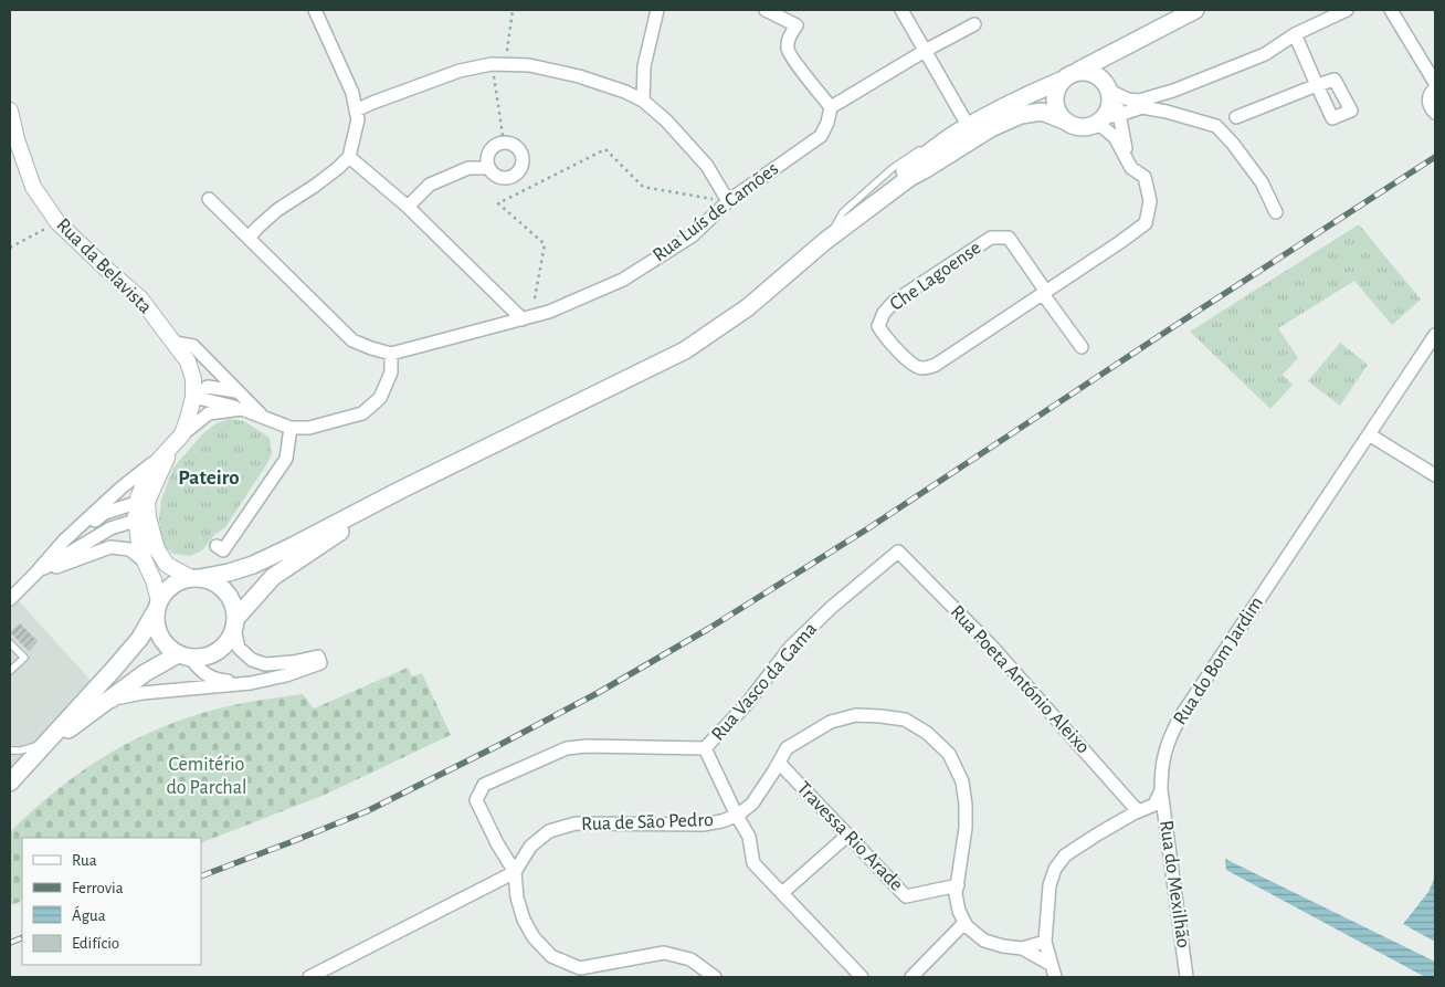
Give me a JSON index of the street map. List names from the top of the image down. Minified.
{"streets":{"street":["Rua Luís de Camões","Rua da Belavista","Che Lagoense","Rua do Bom Jardim","Rua Poeta António Aleixo","Rua Vasco da Gama","Rua de São Pedro","Travessa Rio Arade","Rua do Mexilhão"]},"crossings":[["Rua do Bom Jardim","Rua do Mexilhão"],["Rua Poeta António Aleixo","Rua Vasco da Gama"],["Rua Vasco da Gama","Rua de São Pedro"],["Rua de São Pedro","Travessa Rio Arade"]],"districts":["Pateiro"],"parks":["Cemitério do Parchal"],"legend":["Rua","Ferrovia","Água","Edifício"]}
